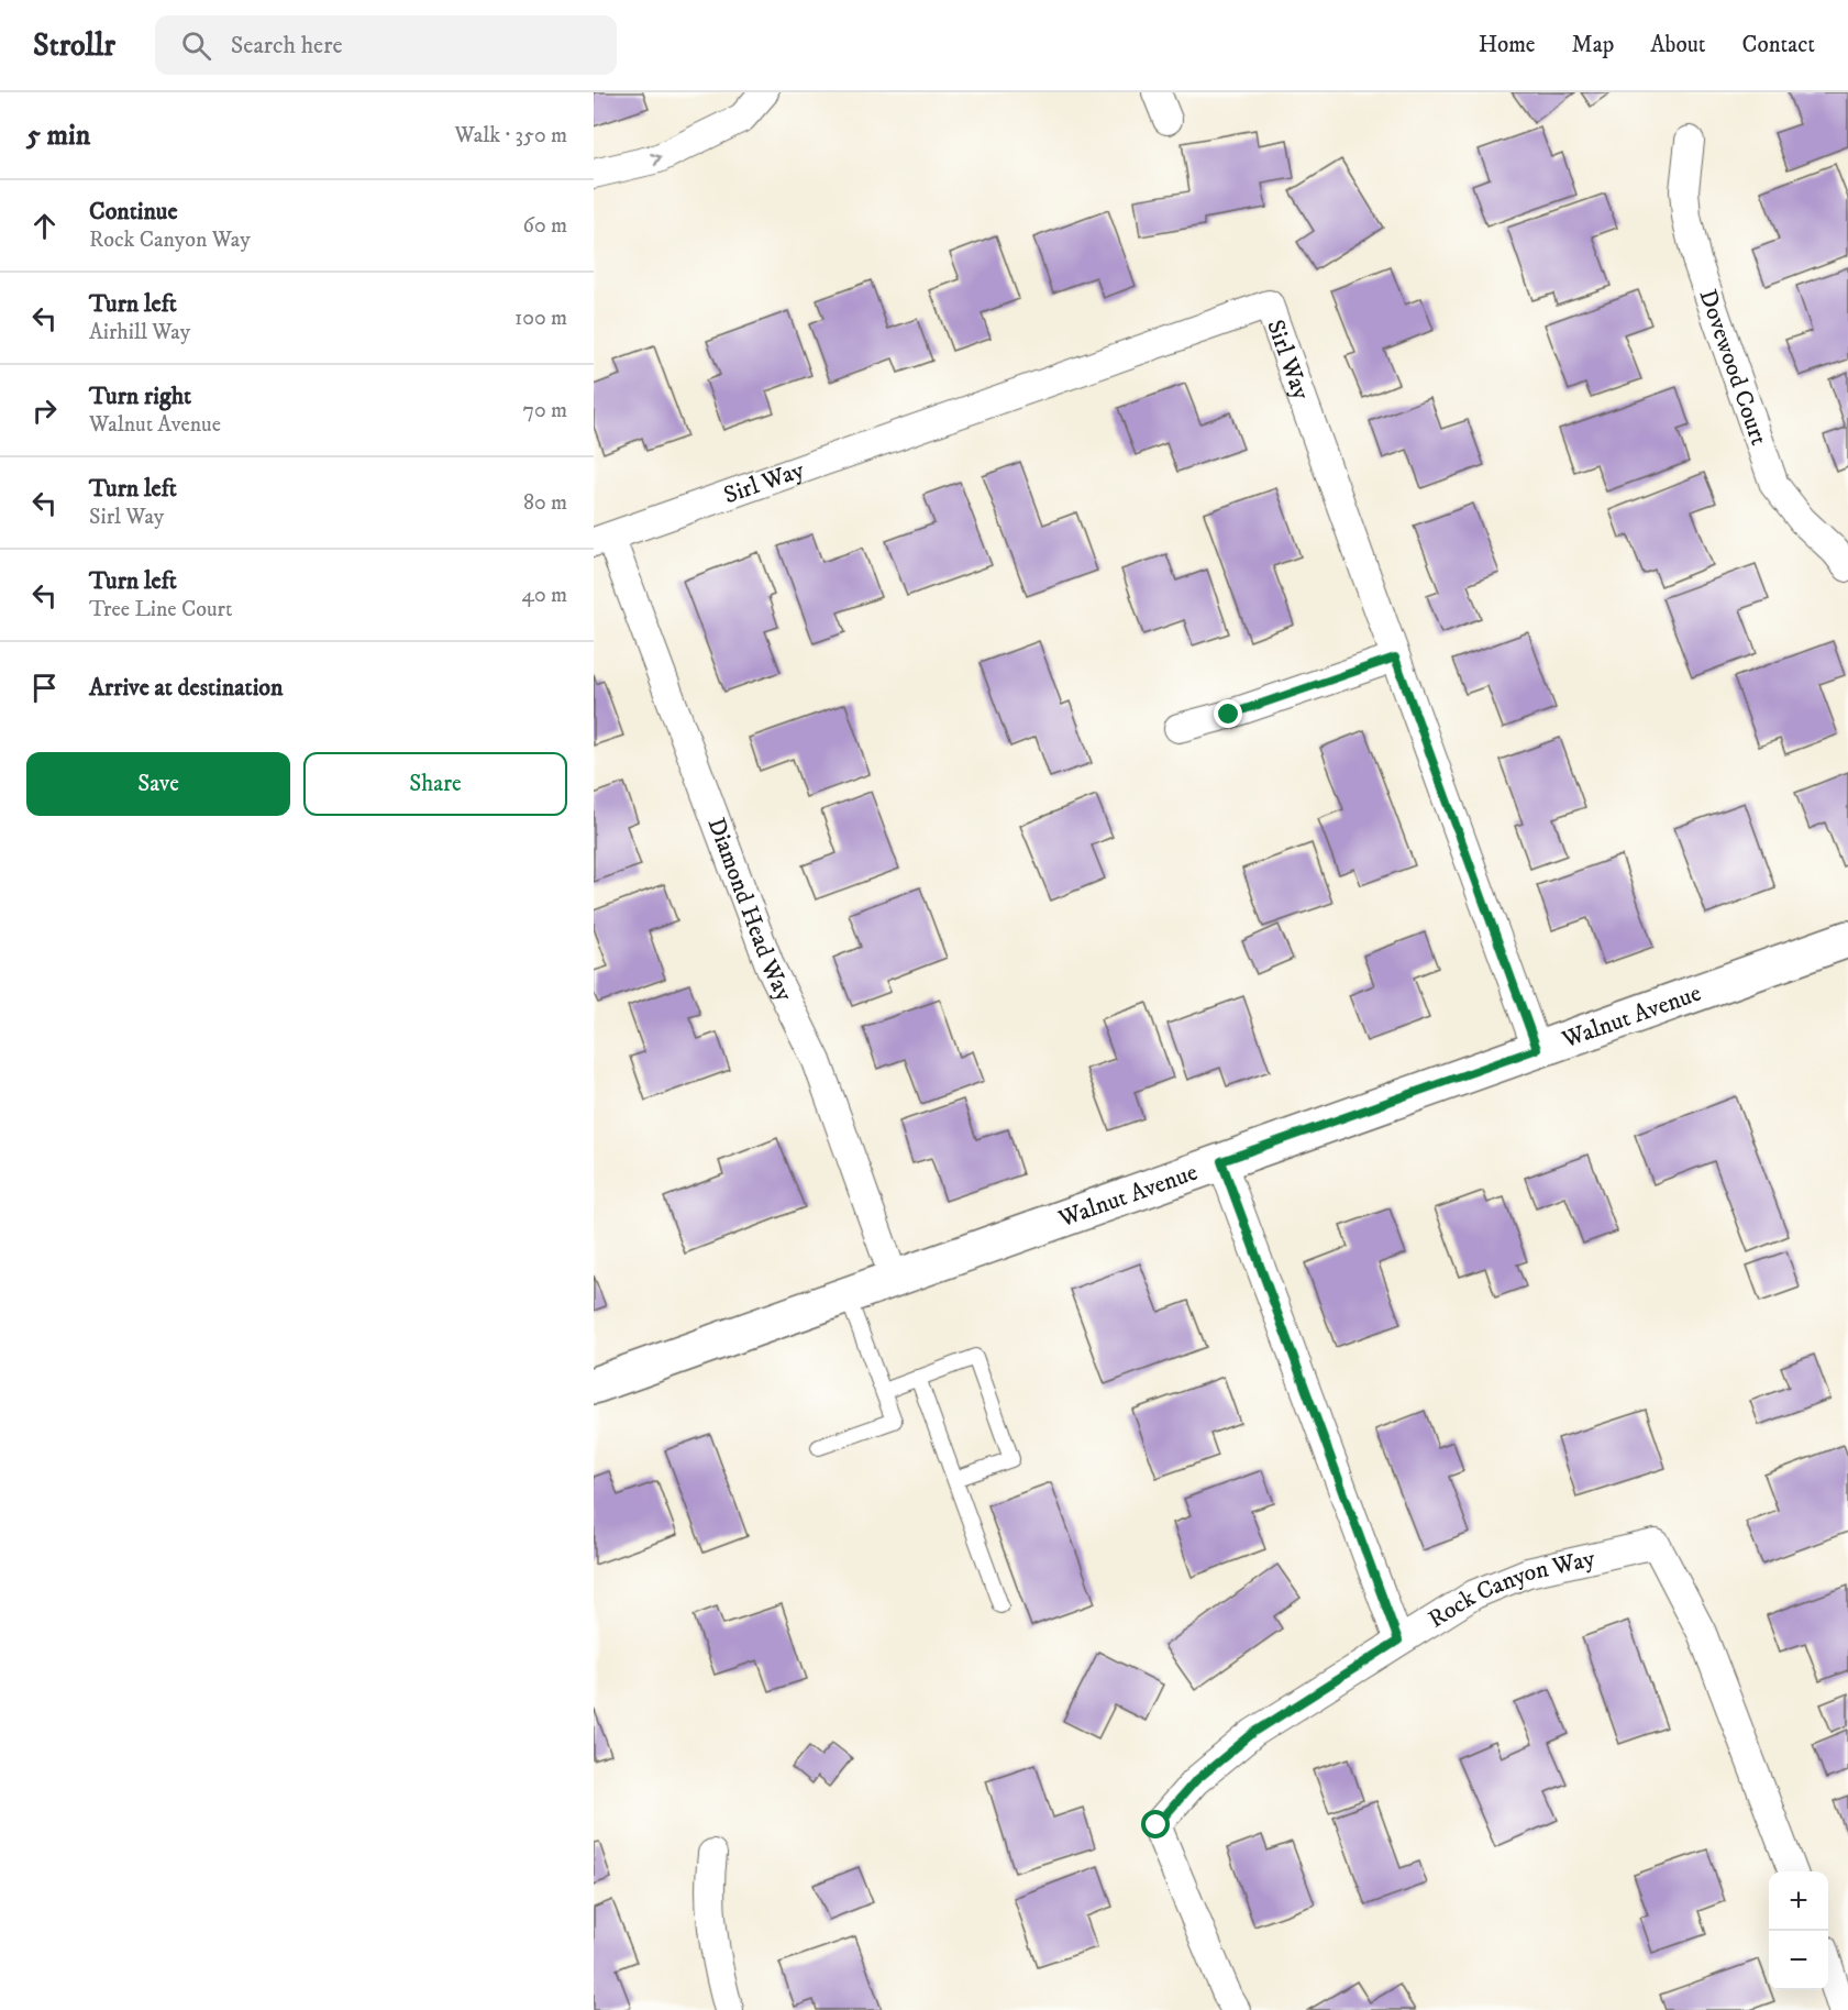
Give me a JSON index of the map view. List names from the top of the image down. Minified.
{"streets":{"street":["Sirl Way","Dovewood Court","Diamond Head Way","Walnut Avenue","Rock Canyon Way"]},"crossings":[["Sirl Way","Diamond Head Way"],["Sirl Way","Walnut Avenue"],["Diamond Head Way","Walnut Avenue"]],"page":{"header":"Strollr","search":"Search here","nav":["Home","Map","About","Contact"],"heading":["5 min","Walk · 350 m"],"list":[["Continue","Rock Canyon Way","60 m"],["Turn left","Airhill Way","100 m"],["Turn right","Walnut Avenue","70 m"],["Turn left","Sirl Way","80 m"],["Turn left","Tree Line Court","40 m"],"Arrive at destination"],"buttons":["Save","Share"],"map_buttons":["+","−"]}}
